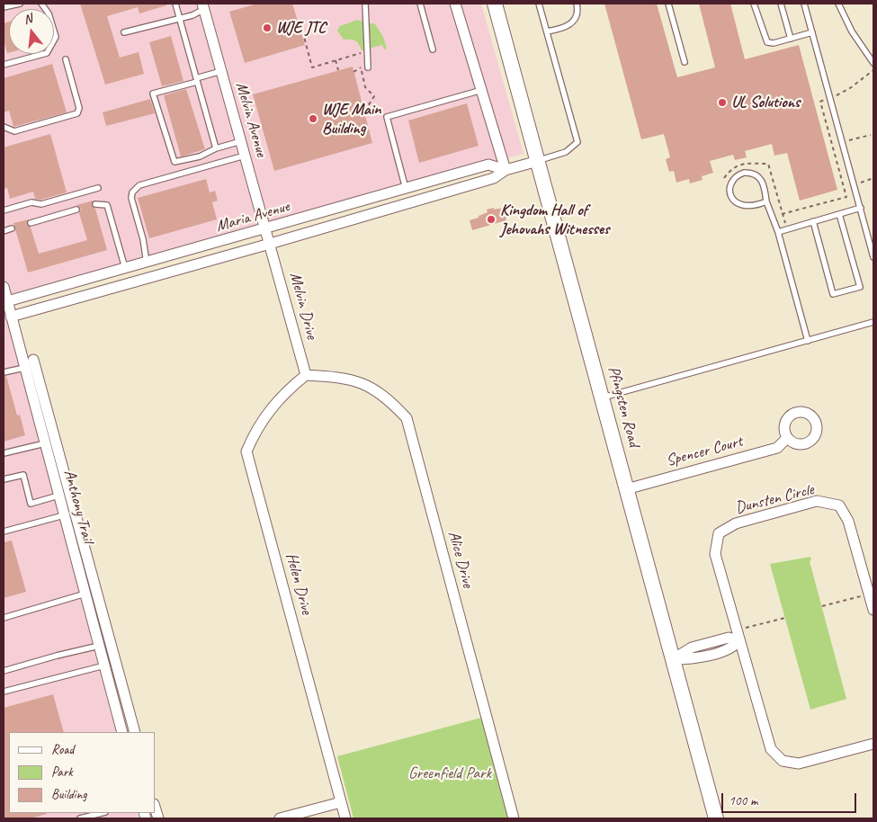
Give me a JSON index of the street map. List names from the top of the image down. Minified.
{"streets":{"main road":["Pfingsten Road"],"street":["Melvin Avenue","Maria Avenue","Melvin Drive","Spencer Court","Dunsten Circle","Anthony Trail","Alice Drive","Helen Drive"]},"crossings":[["Melvin Avenue","Maria Avenue"],["Melvin Avenue","Melvin Drive"],["Maria Avenue","Melvin Drive"],["Maria Avenue","Pfingsten Road"],["Maria Avenue","Anthony Trail"],["Melvin Drive","Alice Drive"],["Melvin Drive","Helen Drive"],["Pfingsten Road","Spencer Court"],["Alice Drive","Helen Drive"]],"parks":["Greenfield Park"],"places":["WJE JTC","UL Solutions","WJE Main Building","Kingdom Hall of Jehovahs Witnesses"],"legend":["Road","Park","Building"],"scale_bar":"100 m","north":"top"}
